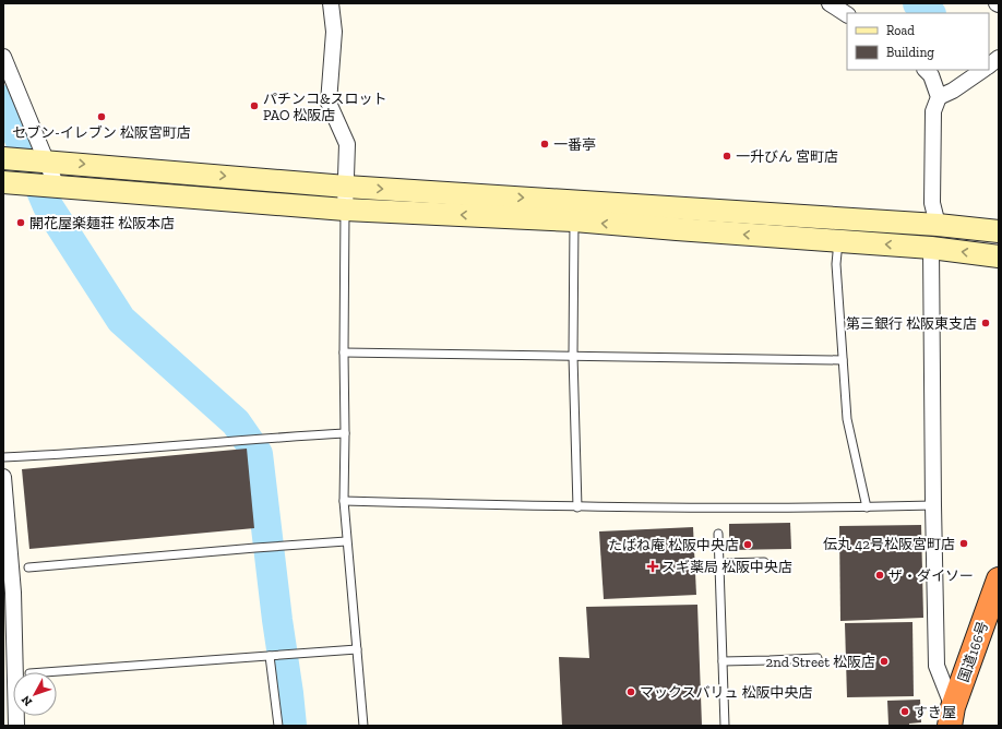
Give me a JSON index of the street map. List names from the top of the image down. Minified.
{"streets":{"highway":["国道166号"]},"places":{"other":["パチンコ&スロット PAO 松阪店","セブン-イレブン 松阪宮町店","一番亭","一升びん 宮町店","開花屋楽麺荘 松阪本店","第三銀行 松阪東支店","伝丸 42号松阪宮町店","たばね庵 松阪中央店","ザ・ダイソー","2nd Street 松阪店","マックスバリュ 松阪中央店","すき屋"],"health":["スギ薬局 松阪中央店"]},"legend":["Road","Building"],"north":"bottom left"}
